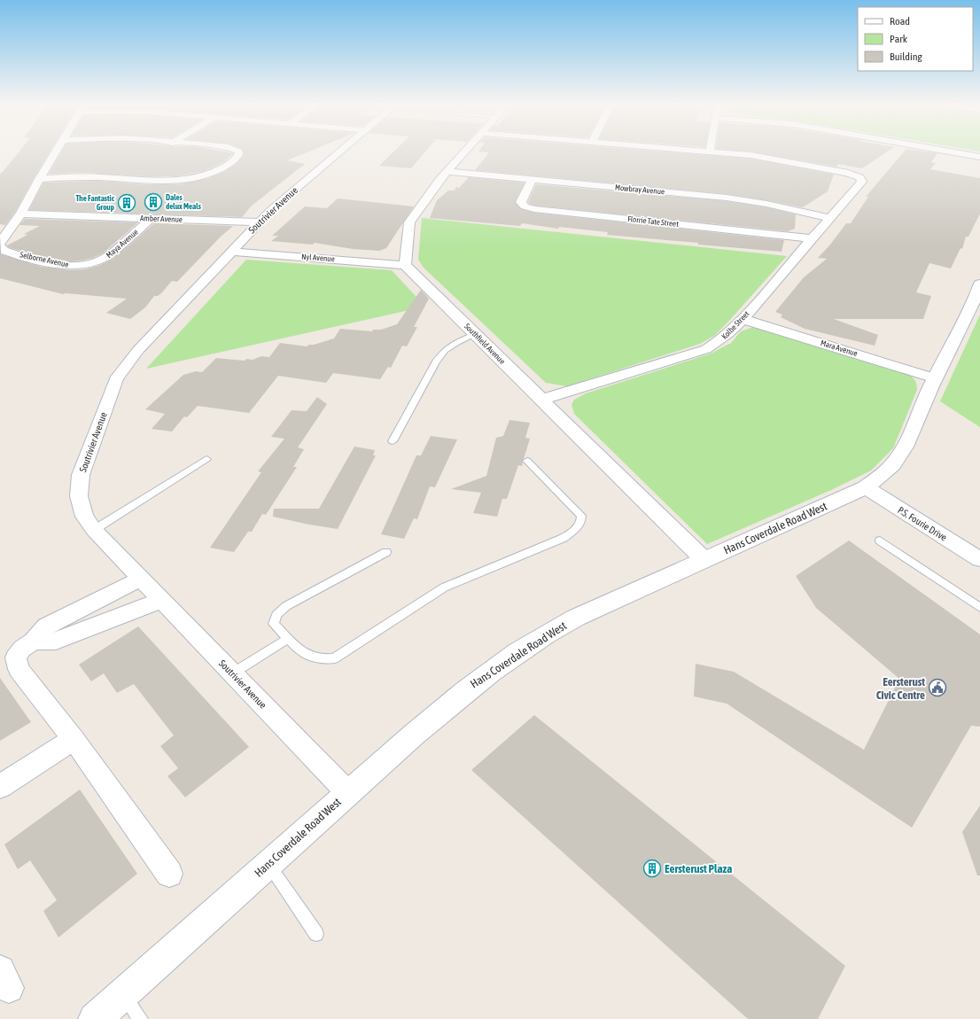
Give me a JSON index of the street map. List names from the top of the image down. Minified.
{"streets":{"street":["Mowbray Avenue","Soutrivier Avenue","Amber Avenue","Florrie Tate Street","Maya Avenue","Nyl Avenue","Selborne Avenue","Kolbe Street","Southfield Avenue","Mara Avenue","P.S. Fourie Drive","Hans Coverdale Road West"]},"crossings":[["Mowbray Avenue","Florrie Tate Street"],["Mowbray Avenue","Kolbe Street"],["Soutrivier Avenue","Amber Avenue"],["Soutrivier Avenue","Nyl Avenue"],["Soutrivier Avenue","Hans Coverdale Road West"],["Amber Avenue","Maya Avenue"],["Florrie Tate Street","Kolbe Street"],["Maya Avenue","Selborne Avenue"],["Nyl Avenue","Southfield Avenue"],["Kolbe Street","Southfield Avenue"],["Kolbe Street","Mara Avenue"],["Southfield Avenue","Hans Coverdale Road West"],["Mara Avenue","Hans Coverdale Road West"],["P.S. Fourie Drive","Hans Coverdale Road West"]],"places":{"building":["Dales delux Meals","The Fantastic Group","Eersterust Plaza"],"public building":["Eersterust Civic Centre"]},"legend":["Road","Park","Building"]}
